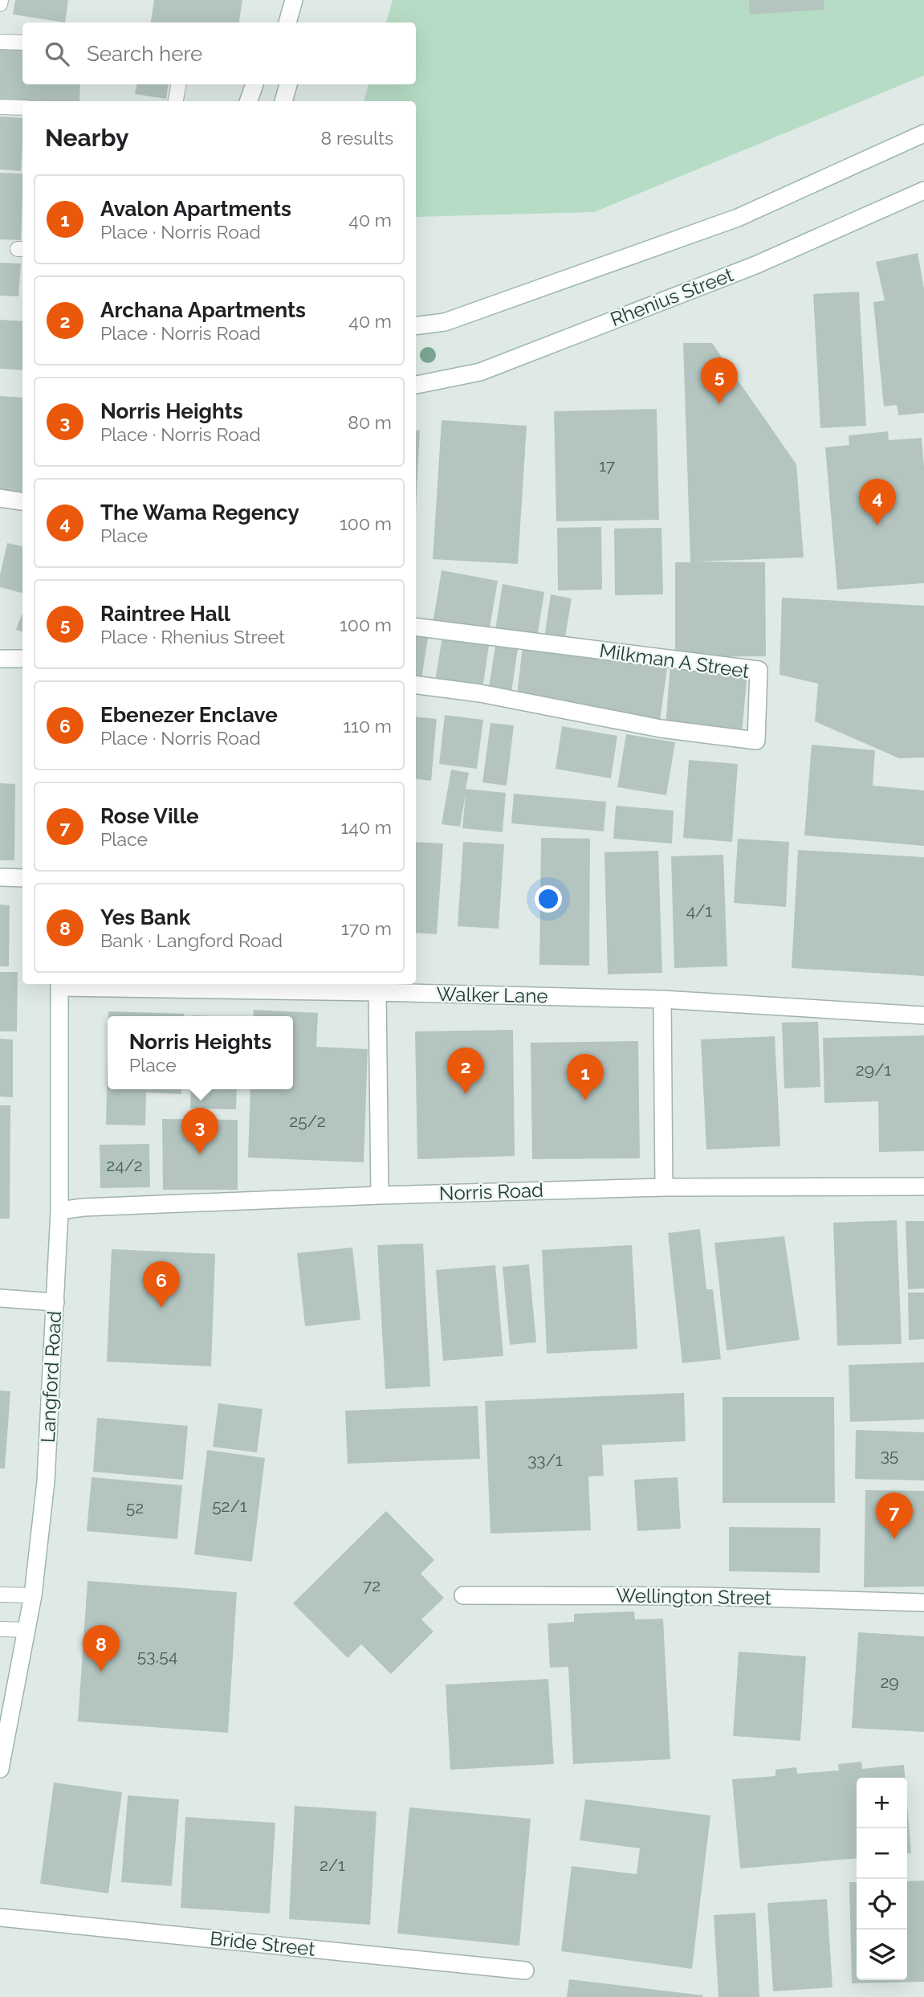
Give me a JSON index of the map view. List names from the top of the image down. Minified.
{"streets":{"street":["Rhenius Street","Milkman A Street","Walker Lane","Norris Road","Langford Road","Wellington Street","Bride Street"]},"crossings":[["Walker Lane","Langford Road"],["Norris Road","Langford Road"]],"house_numbers":["17","4/1","29/1","25/2","24/2","35","33/1","52/1","52","72","53,54","29","2/1"],"page":{"search":"Search here","heading":["Nearby","8 results"],"list":[{"mark":"1","name":"Avalon Apartments","note":"Place · Norris Road","value":"40 m"},{"mark":"2","name":"Archana Apartments","note":"Place · Norris Road","value":"40 m"},{"mark":"3","name":"Norris Heights","note":"Place · Norris Road","value":"80 m"},{"mark":"4","name":"The Wama Regency","note":"Place","value":"100 m"},{"mark":"5","name":"Raintree Hall","note":"Place · Rhenius Street","value":"100 m"},{"mark":"6","name":"Ebenezer Enclave","note":"Place · Norris Road","value":"110 m"},{"mark":"7","name":"Rose Ville","note":"Place","value":"140 m"},{"mark":"8","name":"Yes Bank","note":"Bank · Langford Road","value":"170 m"}],"pins":["5","4","2","1","3","6","7","8"],"popup":["Norris Heights","Place"],"map_buttons":["+","−"]}}
